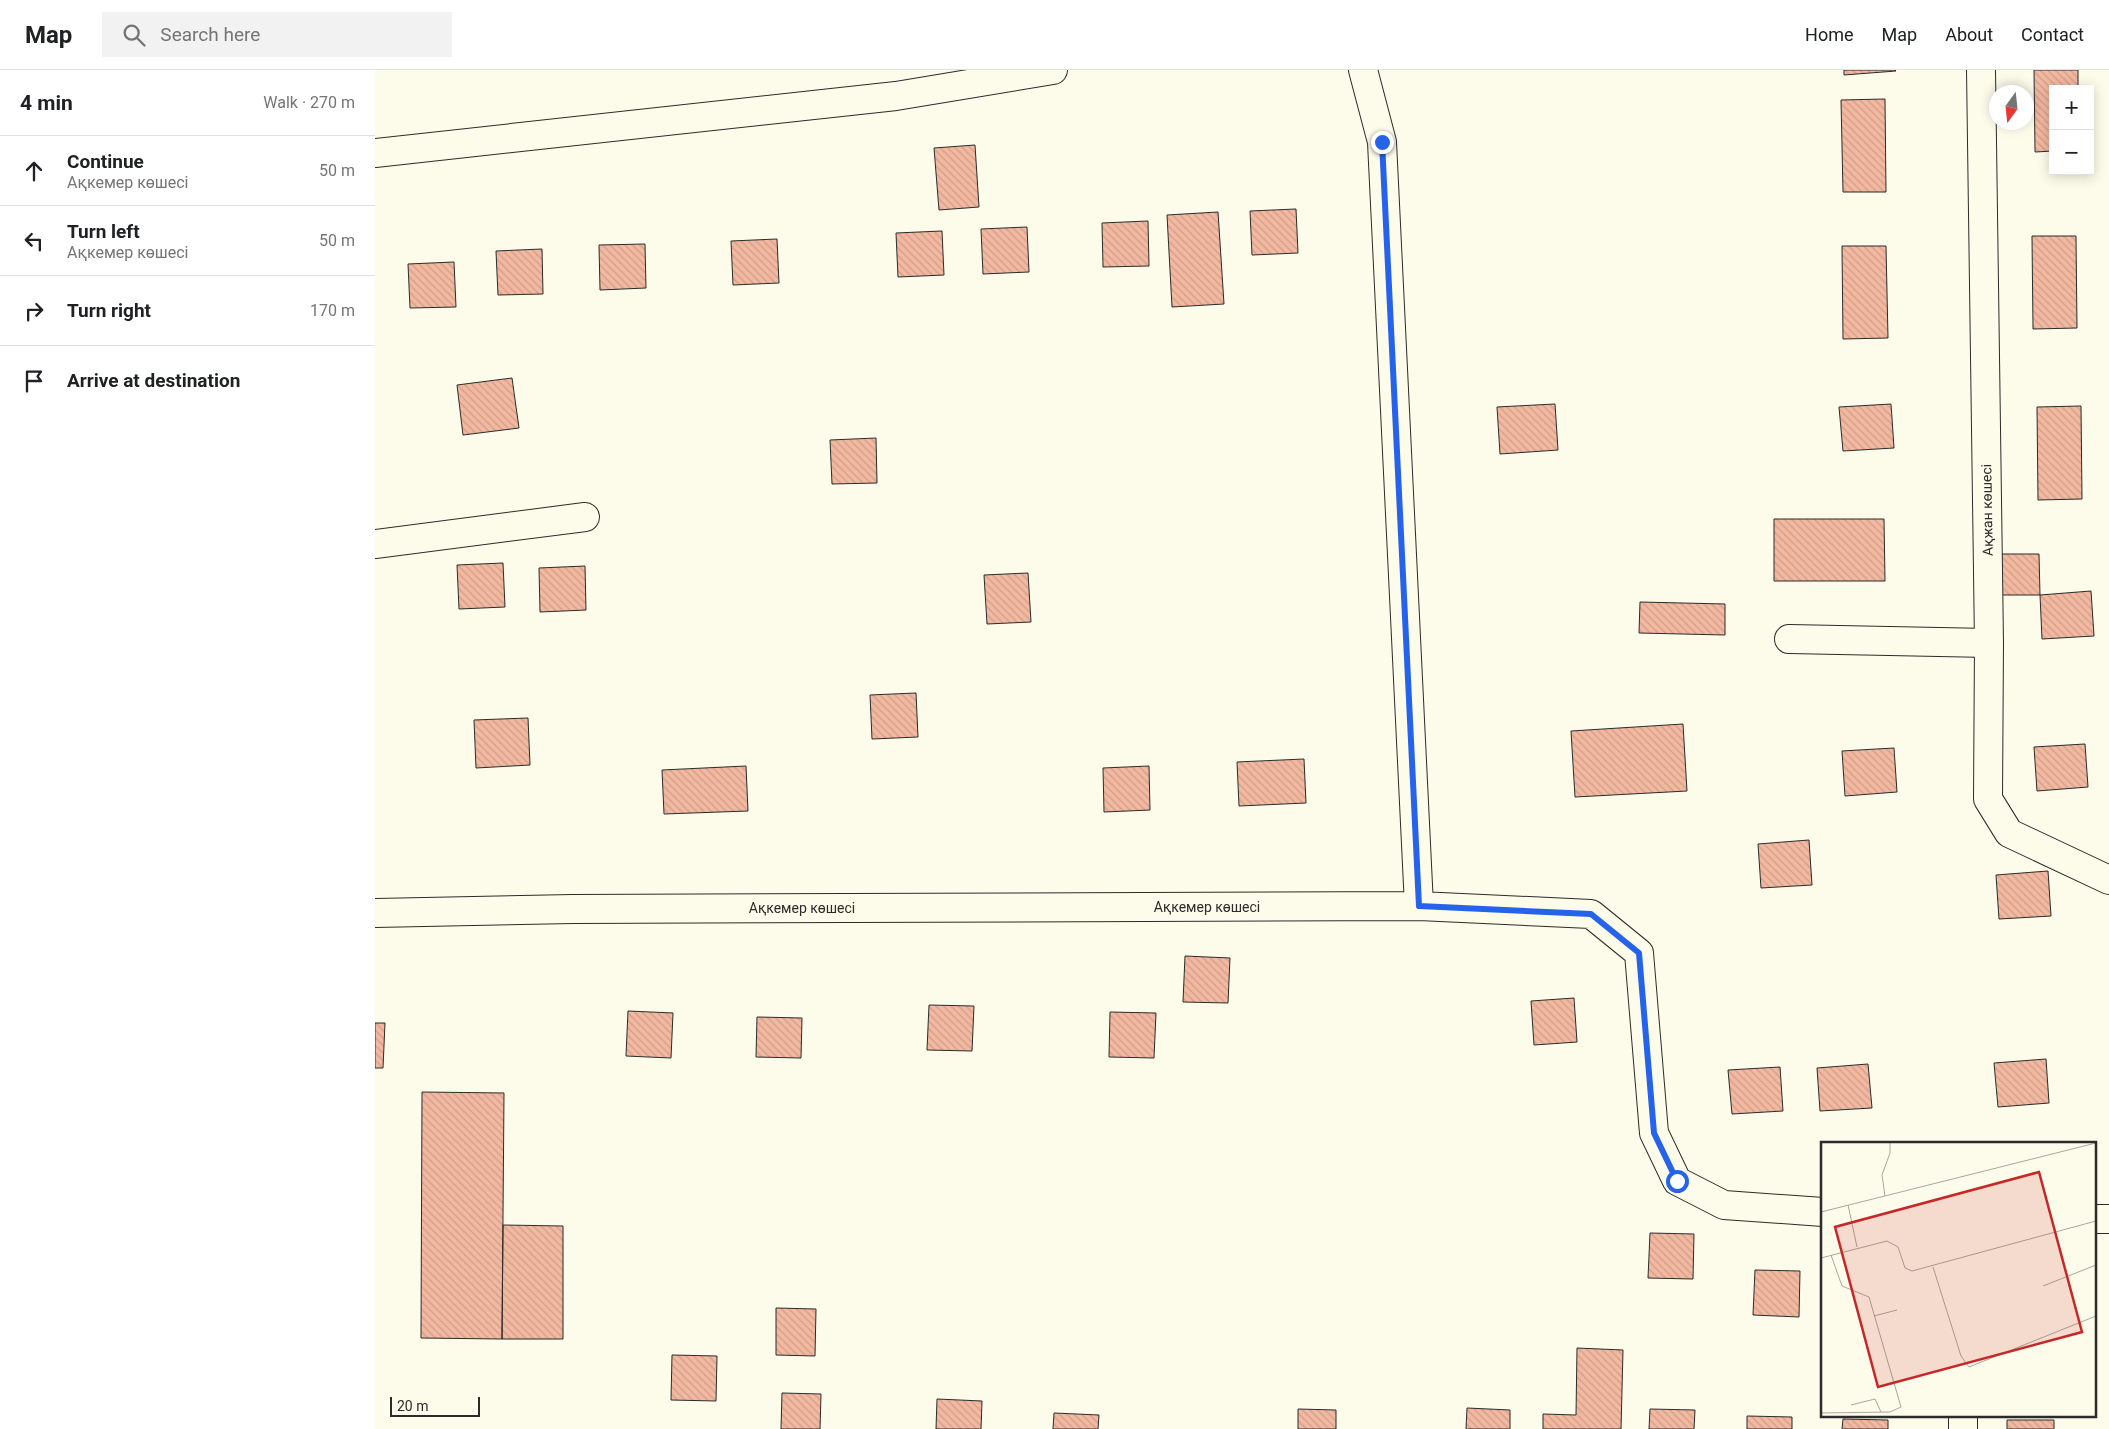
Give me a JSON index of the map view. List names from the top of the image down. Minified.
{"streets":{"street":["Ақжан көшесі","Ақкемер көшесі"]},"scale_bar":"20 m","north":"bottom","page":{"header":"Map","search":"Search here","nav":["Home","Map","About","Contact"],"heading":["4 min","Walk · 270 m"],"map_buttons":["+","−"],"list":[["Continue","Ақкемер көшесі","50 m"],["Turn left","Ақкемер көшесі","50 m"],["Turn right","170 m"],"Arrive at destination"],"scale":"20 m"}}
